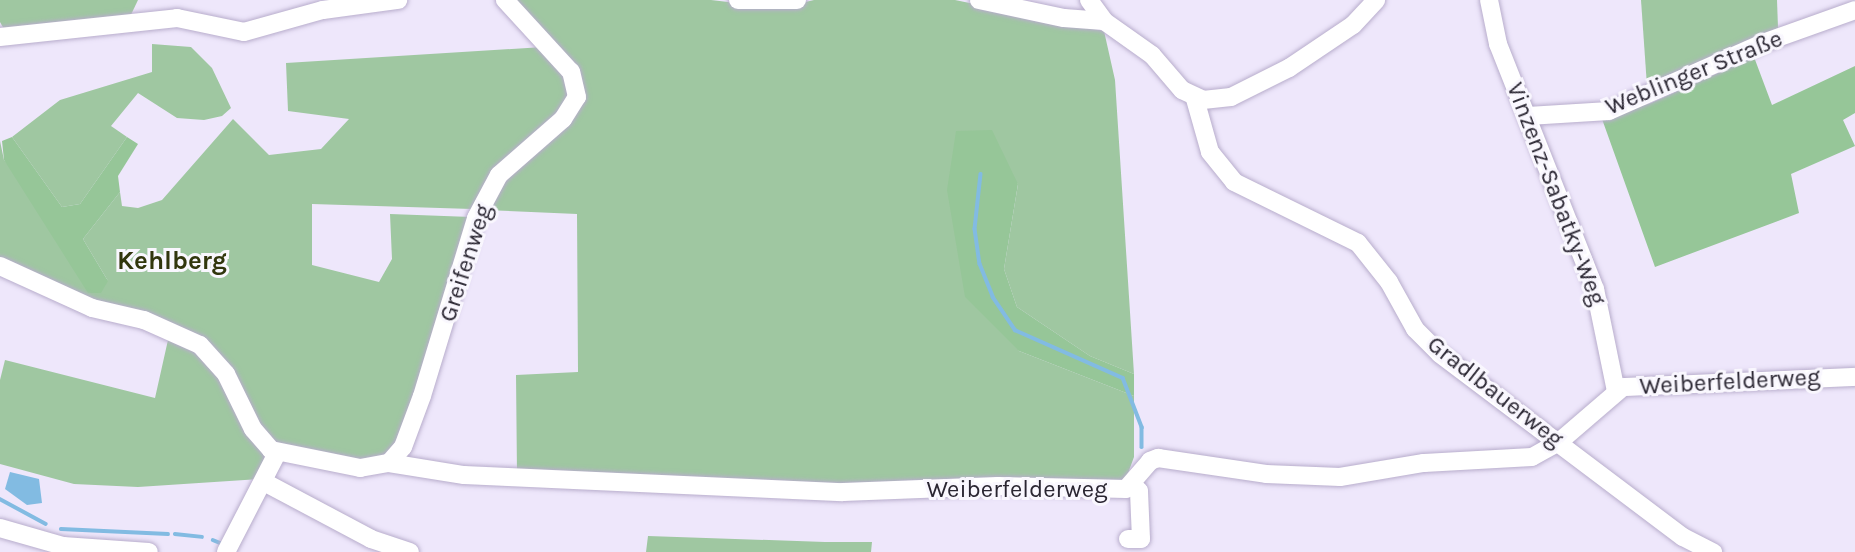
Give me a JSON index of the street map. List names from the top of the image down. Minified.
{"streets":{"street":["Weblinger Straße","Vinzenz-Sabatky-Weg","Greifenweg","Weiberfelderweg","Gradlbauerweg"]},"crossings":[["Weblinger Straße","Vinzenz-Sabatky-Weg"],["Vinzenz-Sabatky-Weg","Weiberfelderweg"],["Greifenweg","Weiberfelderweg"],["Weiberfelderweg","Gradlbauerweg"]],"districts":["Kehlberg"]}
